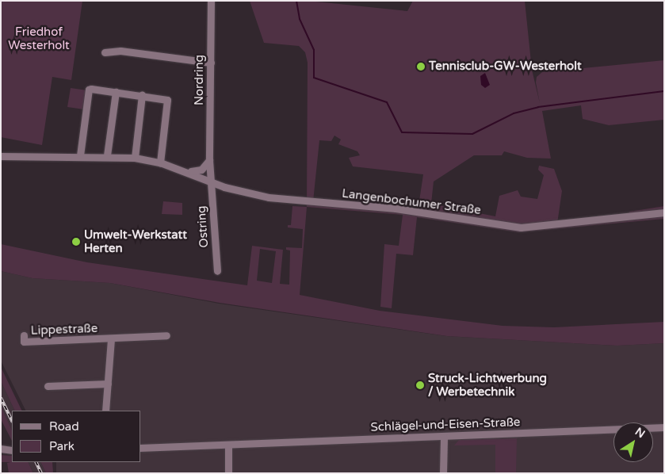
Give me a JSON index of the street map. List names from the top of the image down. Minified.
{"streets":{"street":["Nordring","Langenbochumer Straße","Ostring","Lippestraße","Schlägel-und-Eisen-Straße"]},"crossings":[["Nordring","Langenbochumer Straße"],["Nordring","Ostring"],["Langenbochumer Straße","Ostring"]],"parks":["Friedhof Westerholt"],"places":["Tennisclub-GW-Westerholt","Umwelt-Werkstatt Herten","Struck-Lichtwerbung / Werbetechnik"],"legend":["Road","Park"],"north":"top right"}
